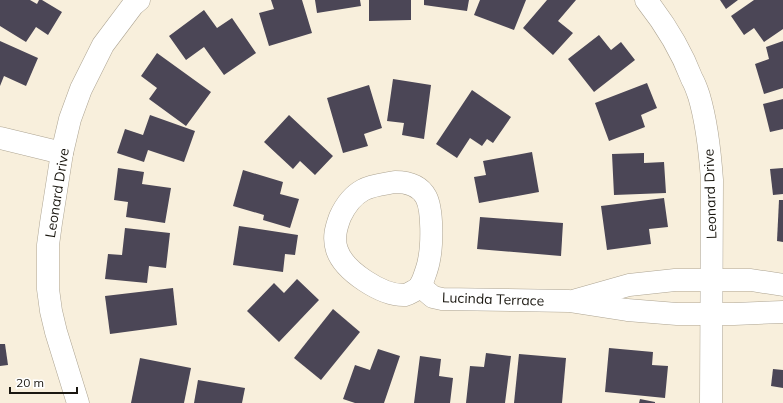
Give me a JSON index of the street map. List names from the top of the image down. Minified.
{"streets":{"street":["Leonard Drive","Lucinda Terrace"]},"crossings":[["Leonard Drive","Lucinda Terrace"]],"scale_bar":"20 m"}
